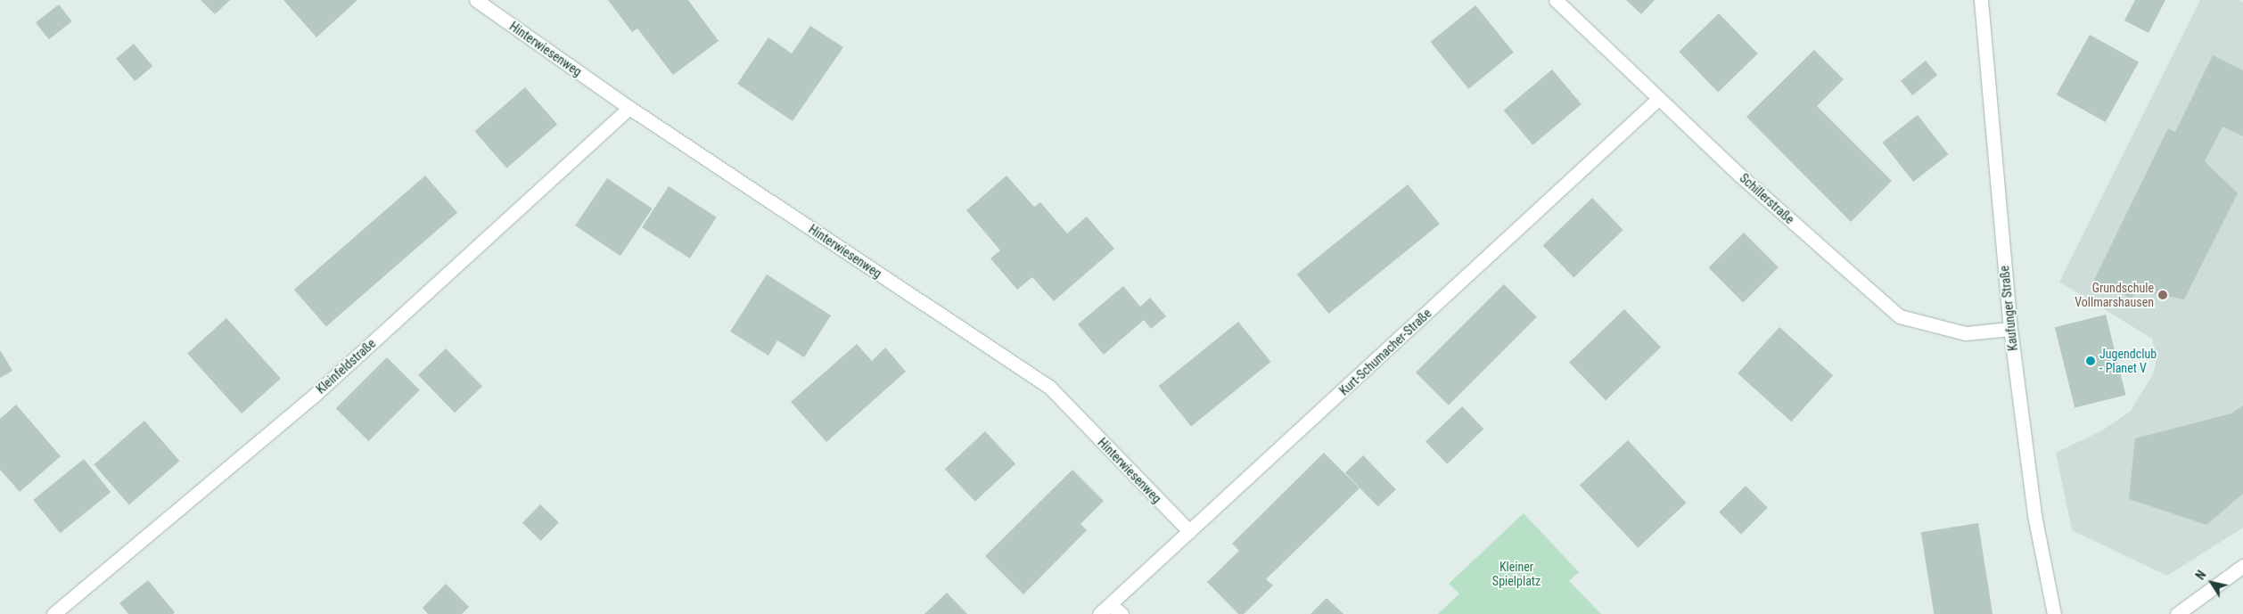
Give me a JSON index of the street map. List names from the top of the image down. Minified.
{"streets":{"street":["Hinterwiesenweg","Schillerstraße","Kaufunger Straße","Kurt-Schumacher-Straße","Kleinfeldstraße"]},"crossings":[["Hinterwiesenweg","Kurt-Schumacher-Straße"],["Hinterwiesenweg","Kleinfeldstraße"],["Schillerstraße","Kaufunger Straße"],["Schillerstraße","Kurt-Schumacher-Straße"]],"parks":["Kleiner Spielplatz"],"places":["Grundschule Vollmarshausen","Jugendclub - Planet V"],"north":"top left"}
